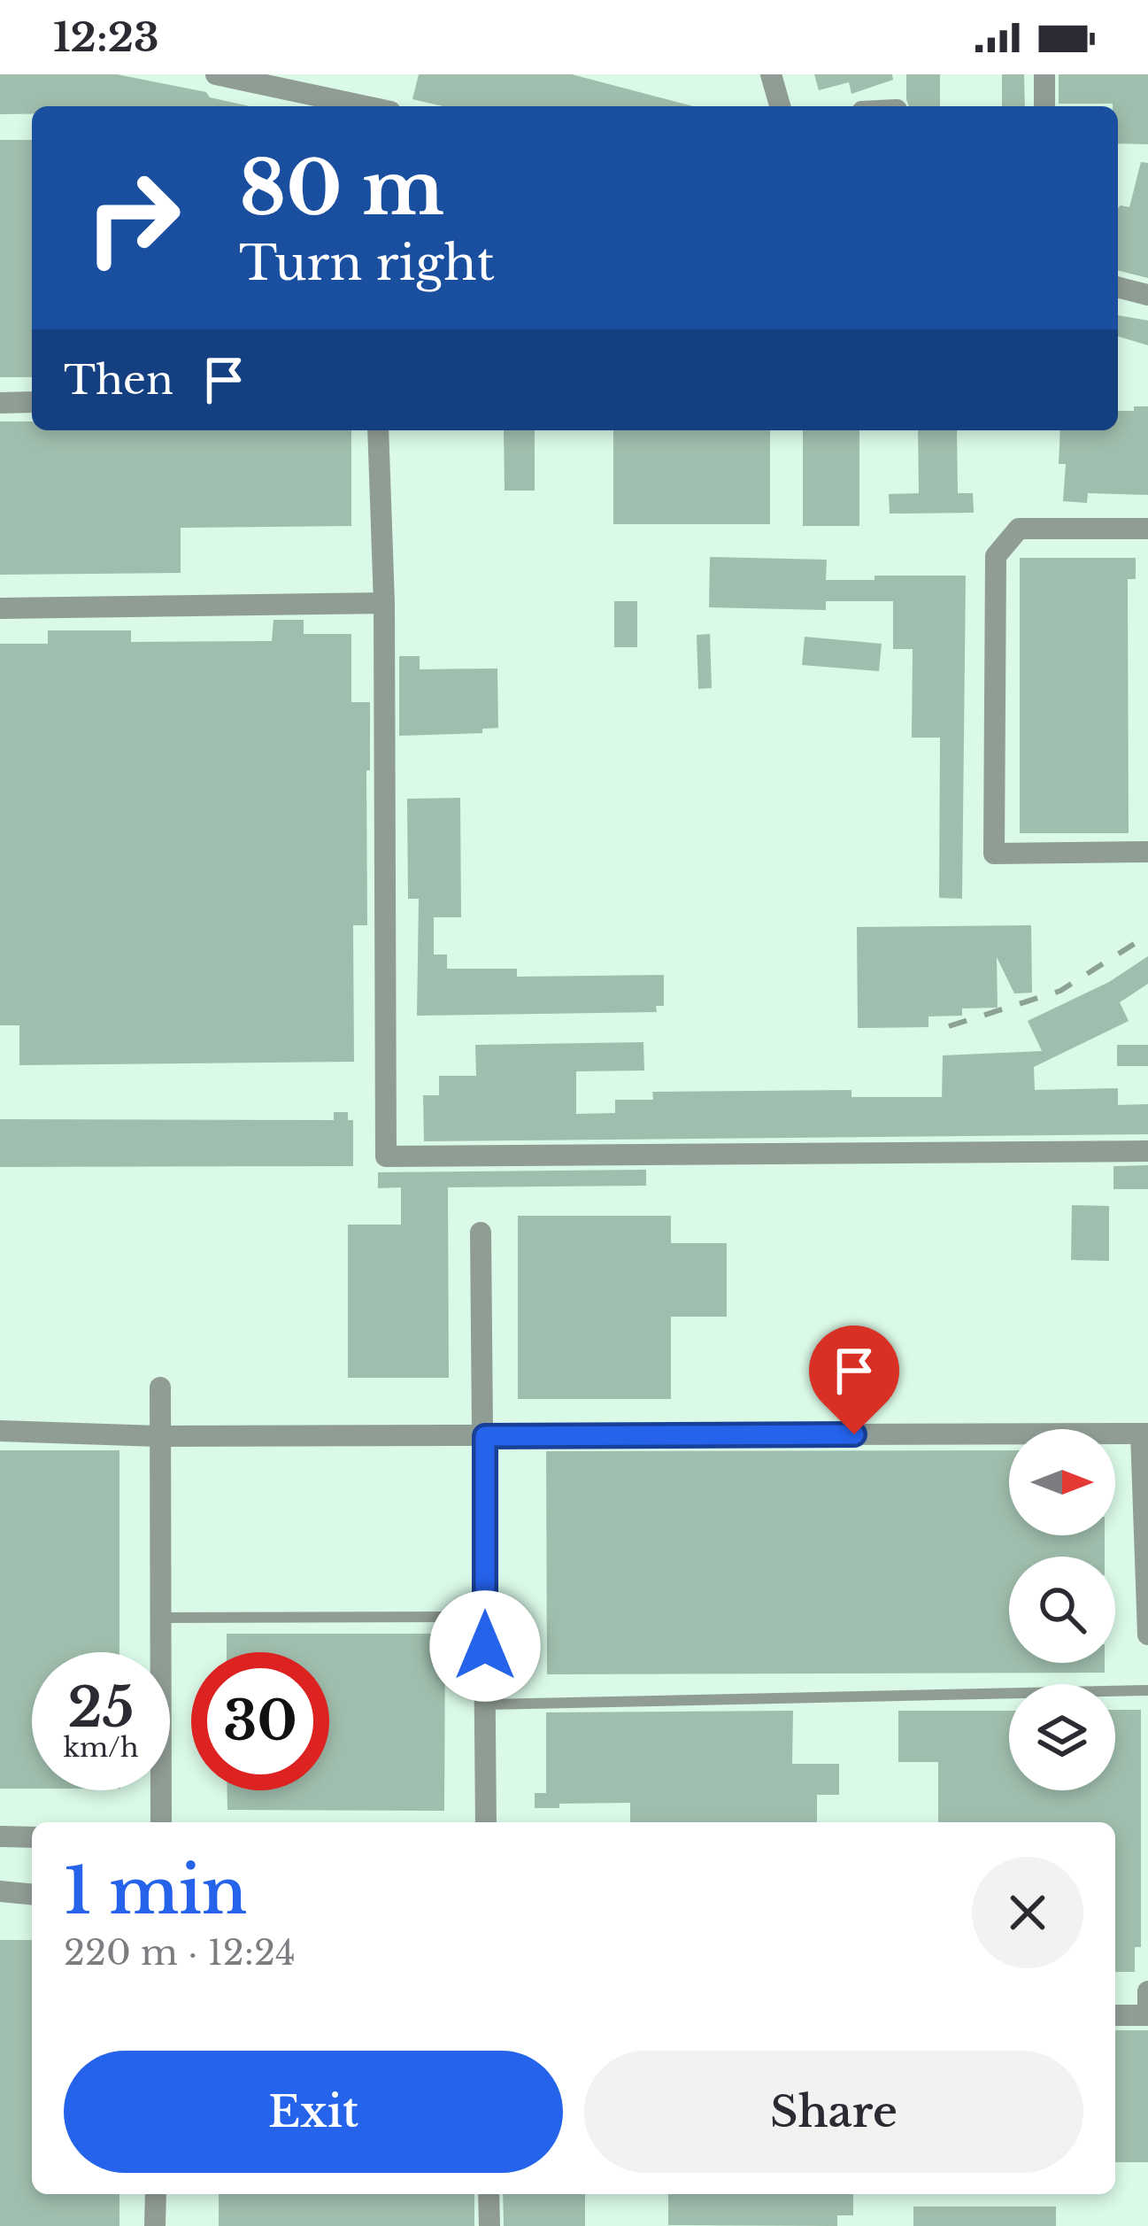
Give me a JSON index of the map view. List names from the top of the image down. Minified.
{"north":"right","page":{"status":"12:23","turn":["80 m","Turn right"],"then":"Then","speed":"25 km/h","limit":"30","heading":["1 min","220 m · 12:24"],"buttons":["Exit","Share"]}}
